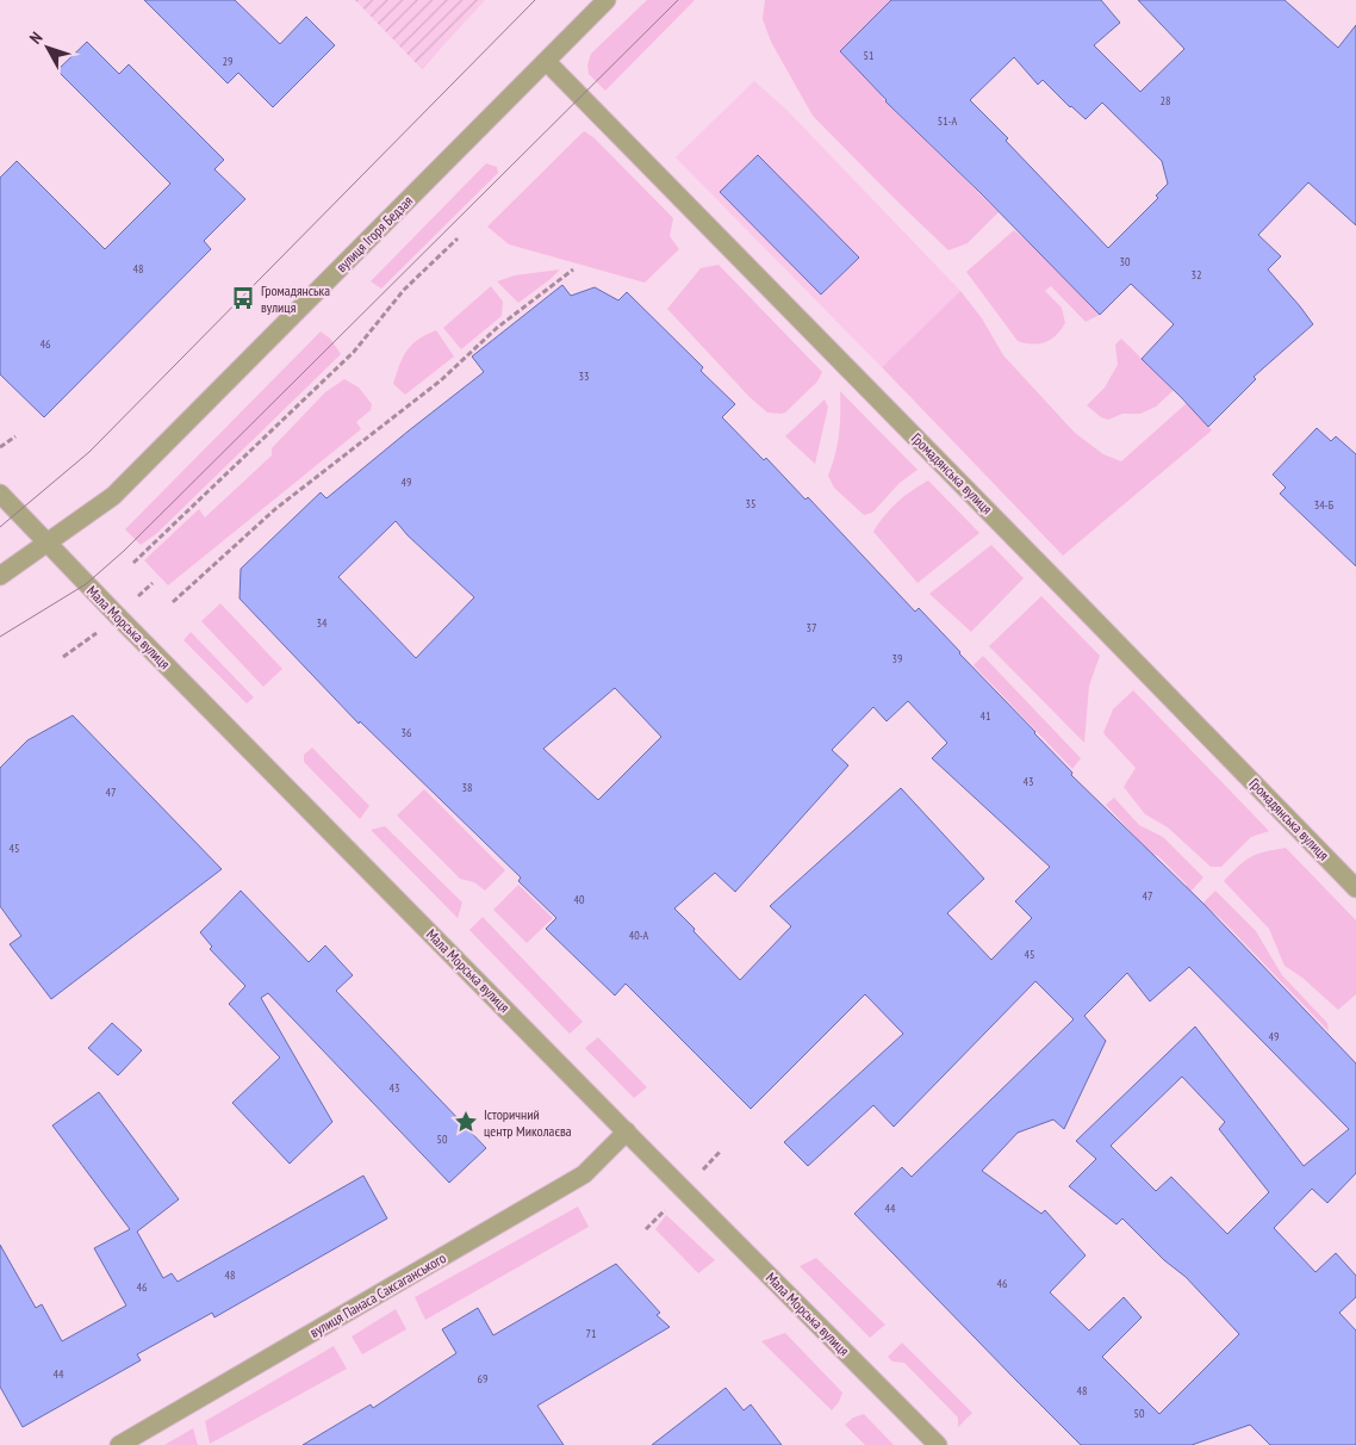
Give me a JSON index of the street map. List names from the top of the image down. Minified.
{"streets":{"street":["вулиця Ігоря Бедзая","Громадянська вулиця","Мала Морська вулиця","вулиця Панаса Саксаганського"]},"crossings":[["вулиця Ігоря Бедзая","Громадянська вулиця"],["вулиця Ігоря Бедзая","Мала Морська вулиця"],["Мала Морська вулиця","вулиця Панаса Саксаганського"]],"places":{"bus stop":["Громадянська вулиця"],"place":["Історичний центр Миколаєва"]},"house_numbers":["51","29","28","51-А","30","48","32","46","33","49","35","34-Б","34","37","39","41","36","43","38","47","45","47","40","40-А","45","49","43","50","44","48","46","46","71","44","69","48","50"],"north":"top left"}
